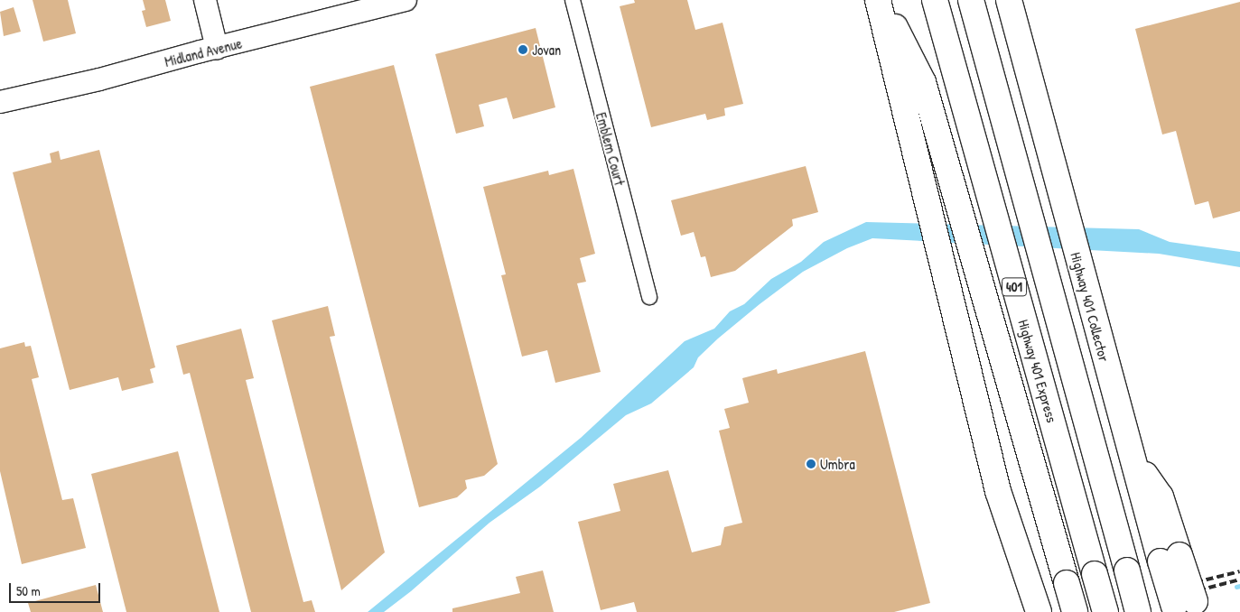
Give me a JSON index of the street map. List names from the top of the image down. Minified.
{"streets":{"highway":["401","Highway 401 Collector","Highway 401 Express"],"main road":["Midland Avenue"],"street":["Emblem Court"]},"places":["Jovan","Umbra"],"scale_bar":"50 m"}
